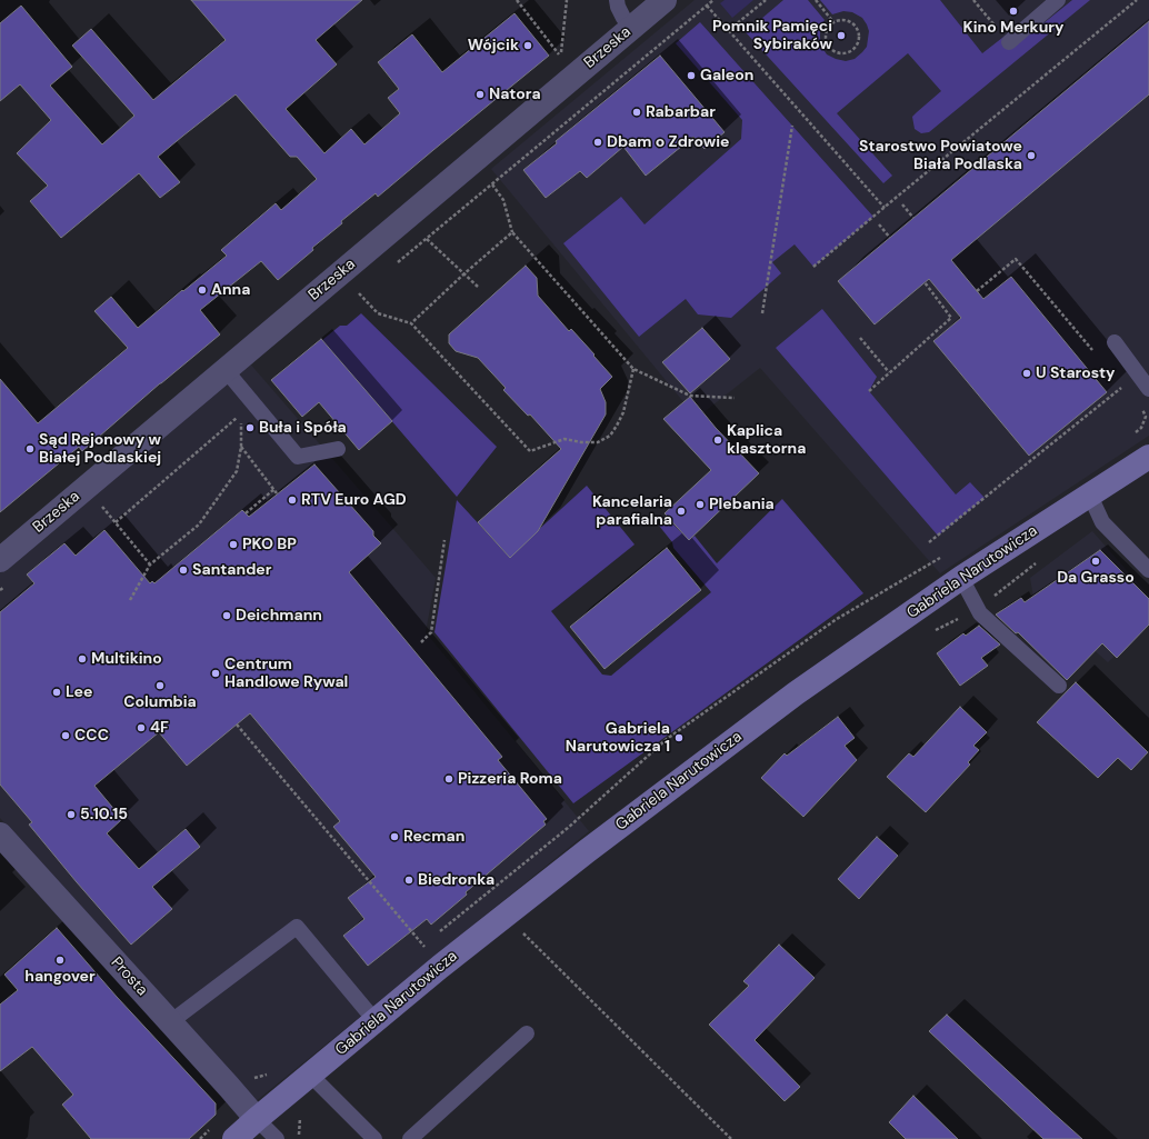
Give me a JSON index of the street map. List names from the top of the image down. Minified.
{"streets":{"street":["Brzeska","Gabriela Narutowicza","Prosta"]},"crossings":[["Gabriela Narutowicza","Prosta"]],"places":["Kino Merkury","Pomnik Pamięci Sybiraków","Wójcik","Galeon","Natora","Rabarbar","Dbam o Zdrowie","Starostwo Powiatowe Biała Podlaska","Anna","U Starosty","Buła i Spóła","Kaplica klasztorna","Sąd Rejonowy w Białej Podlaskiej","RTV Euro AGD","Plebania","Kancelaria parafialna","PKO BP","Da Grasso","Santander","Deichmann","Multikino","Centrum Handlowe Rywal","Columbia","Lee","4F","CCC","Gabriela Narutowicza 1","Pizzeria Roma","5.10.15","Recman","Biedronka","hangover"]}
